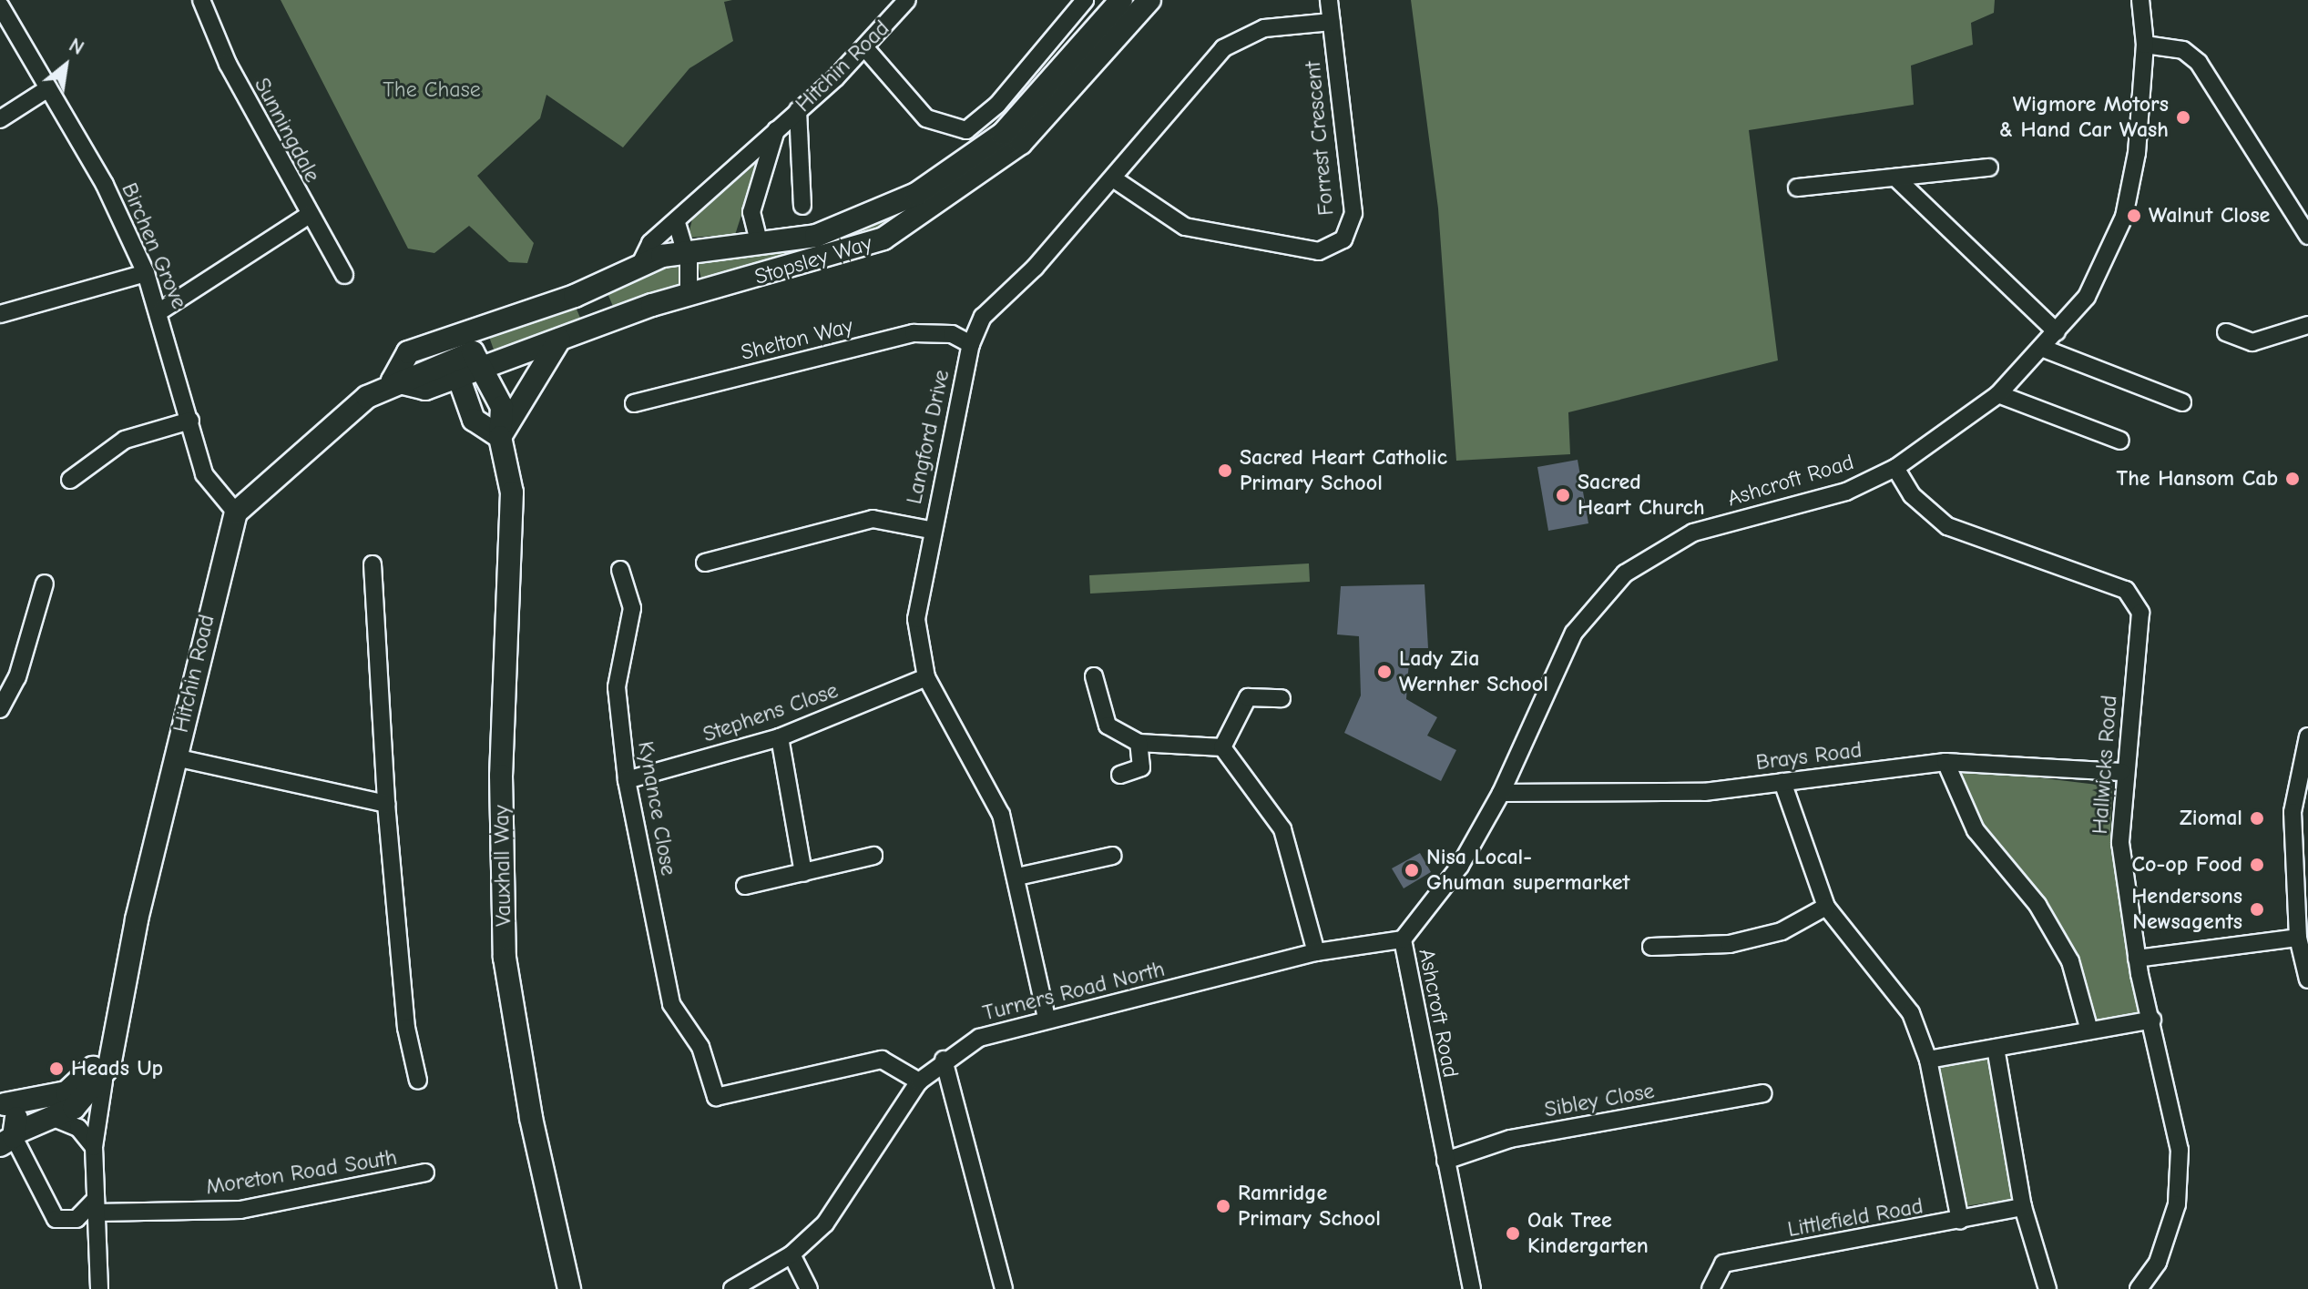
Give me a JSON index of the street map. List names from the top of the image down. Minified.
{"streets":{"main road":["Hitchin Road","Stopsley Way","Vauxhall Way"],"street":["Sunningdale","Forrest Crescent","Birchen Grove","Shelton Way","Langford Drive","Ashcroft Road","Stephens Close","Brays Road","Hallwicks Road","Kynance Close","Turners Road North","Sibley Close","Moreton Road South","Littlefield Road"]},"crossings":[["Hitchin Road","Birchen Grove"],["Hitchin Road","Stopsley Way"],["Forrest Crescent","Langford Drive"],["Stopsley Way","Vauxhall Way"],["Shelton Way","Langford Drive"],["Langford Drive","Stephens Close"],["Langford Drive","Turners Road North"],["Ashcroft Road","Brays Road"],["Ashcroft Road","Hallwicks Road"],["Ashcroft Road","Turners Road North"],["Ashcroft Road","Sibley Close"],["Stephens Close","Kynance Close"],["Brays Road","Hallwicks Road"],["Kynance Close","Turners Road North"]],"parks":["The Chase"],"places":["Wigmore Motors & Hand Car Wash","Walnut Close","Sacred Heart Catholic Primary School","The Hansom Cab","Sacred Heart Church","Lady Zia Wernher School","Ziomal","Co-op Food","Nisa Local- Ghuman supermarket","Hendersons Newsagents","Heads Up","Ramridge Primary School","Oak Tree Kindergarten"],"north":"top right"}
